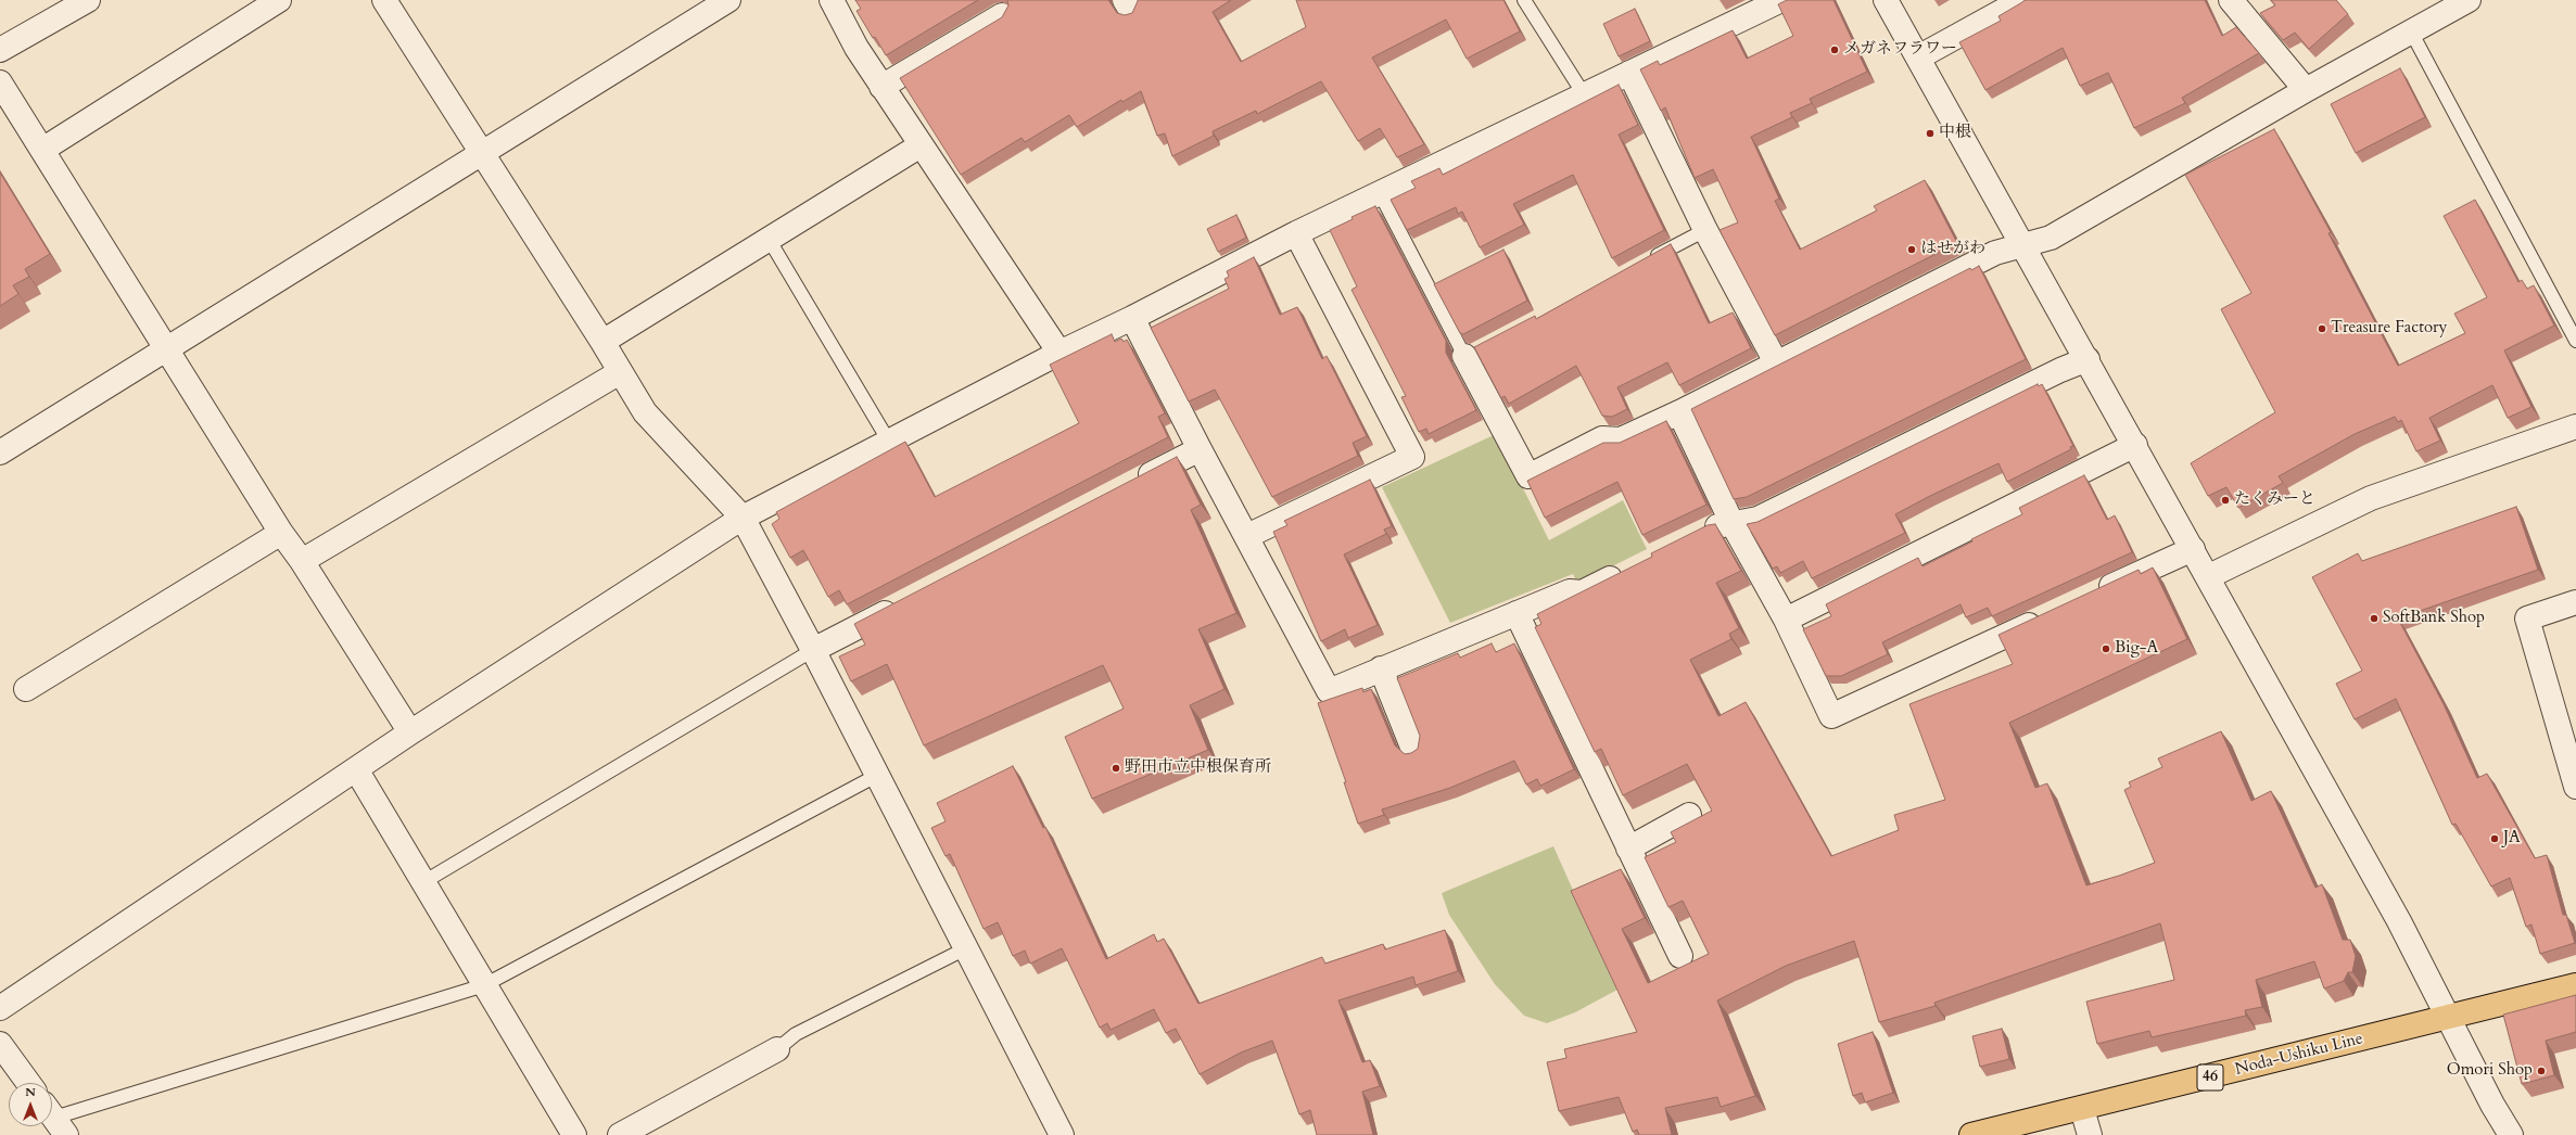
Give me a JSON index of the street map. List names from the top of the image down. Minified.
{"streets":{"main road":["Noda-Ushiku Line","46"]},"places":["メガネフラワー","中根","はせがわ","Treasure Factory","たくみーと","SoftBank Shop","Big-A","野田市立中根保育所","JA","Omori Shop"],"north":"top"}
